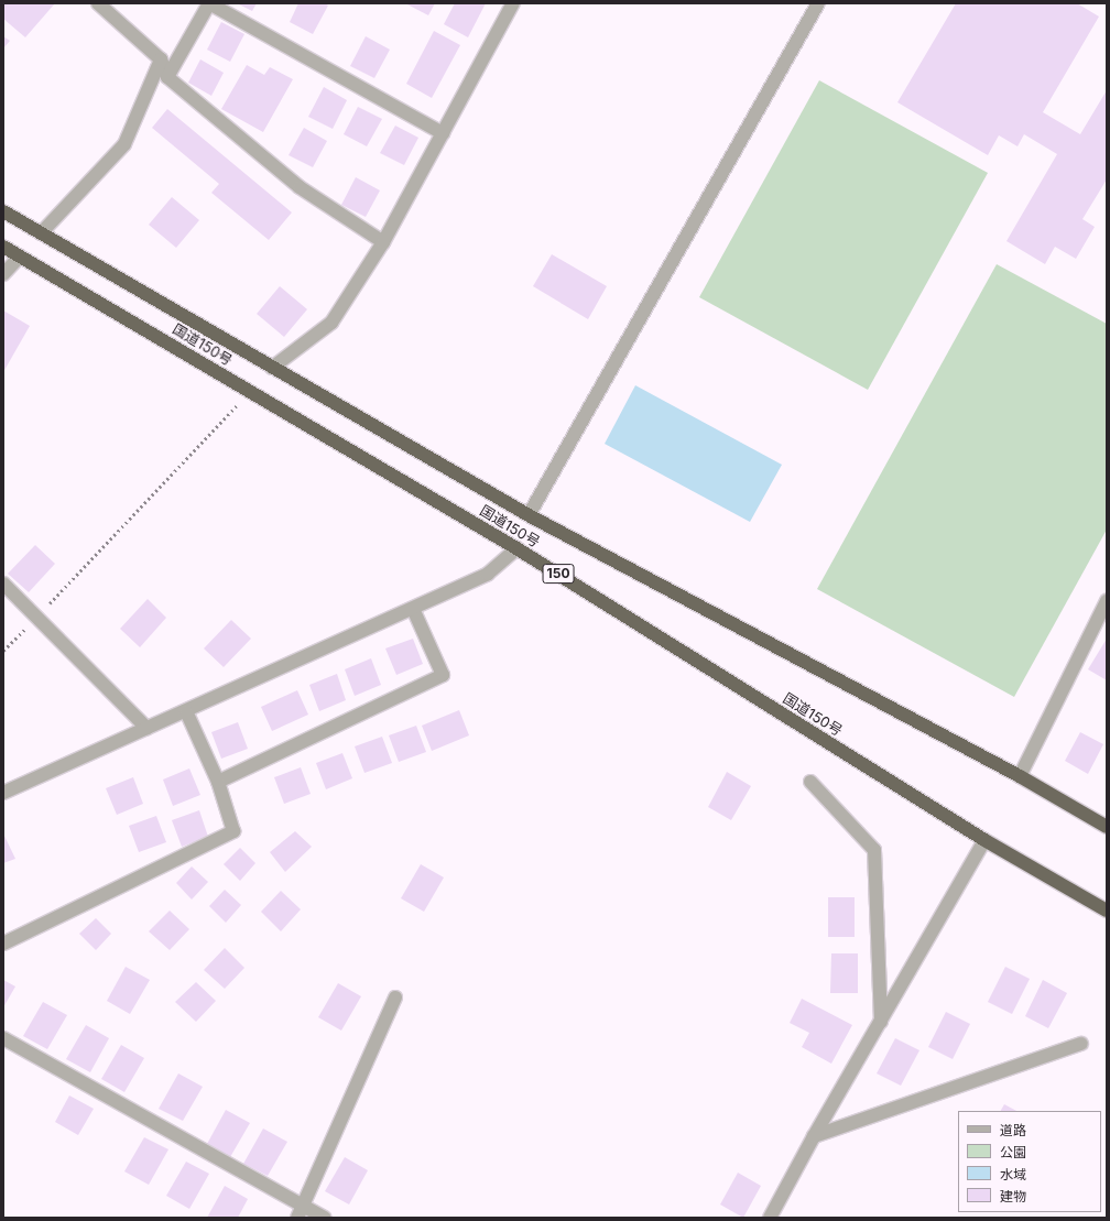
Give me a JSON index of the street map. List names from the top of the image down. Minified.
{"streets":{"highway":["国道150号","150"]},"legend":["道路","公園","水域","建物"]}
